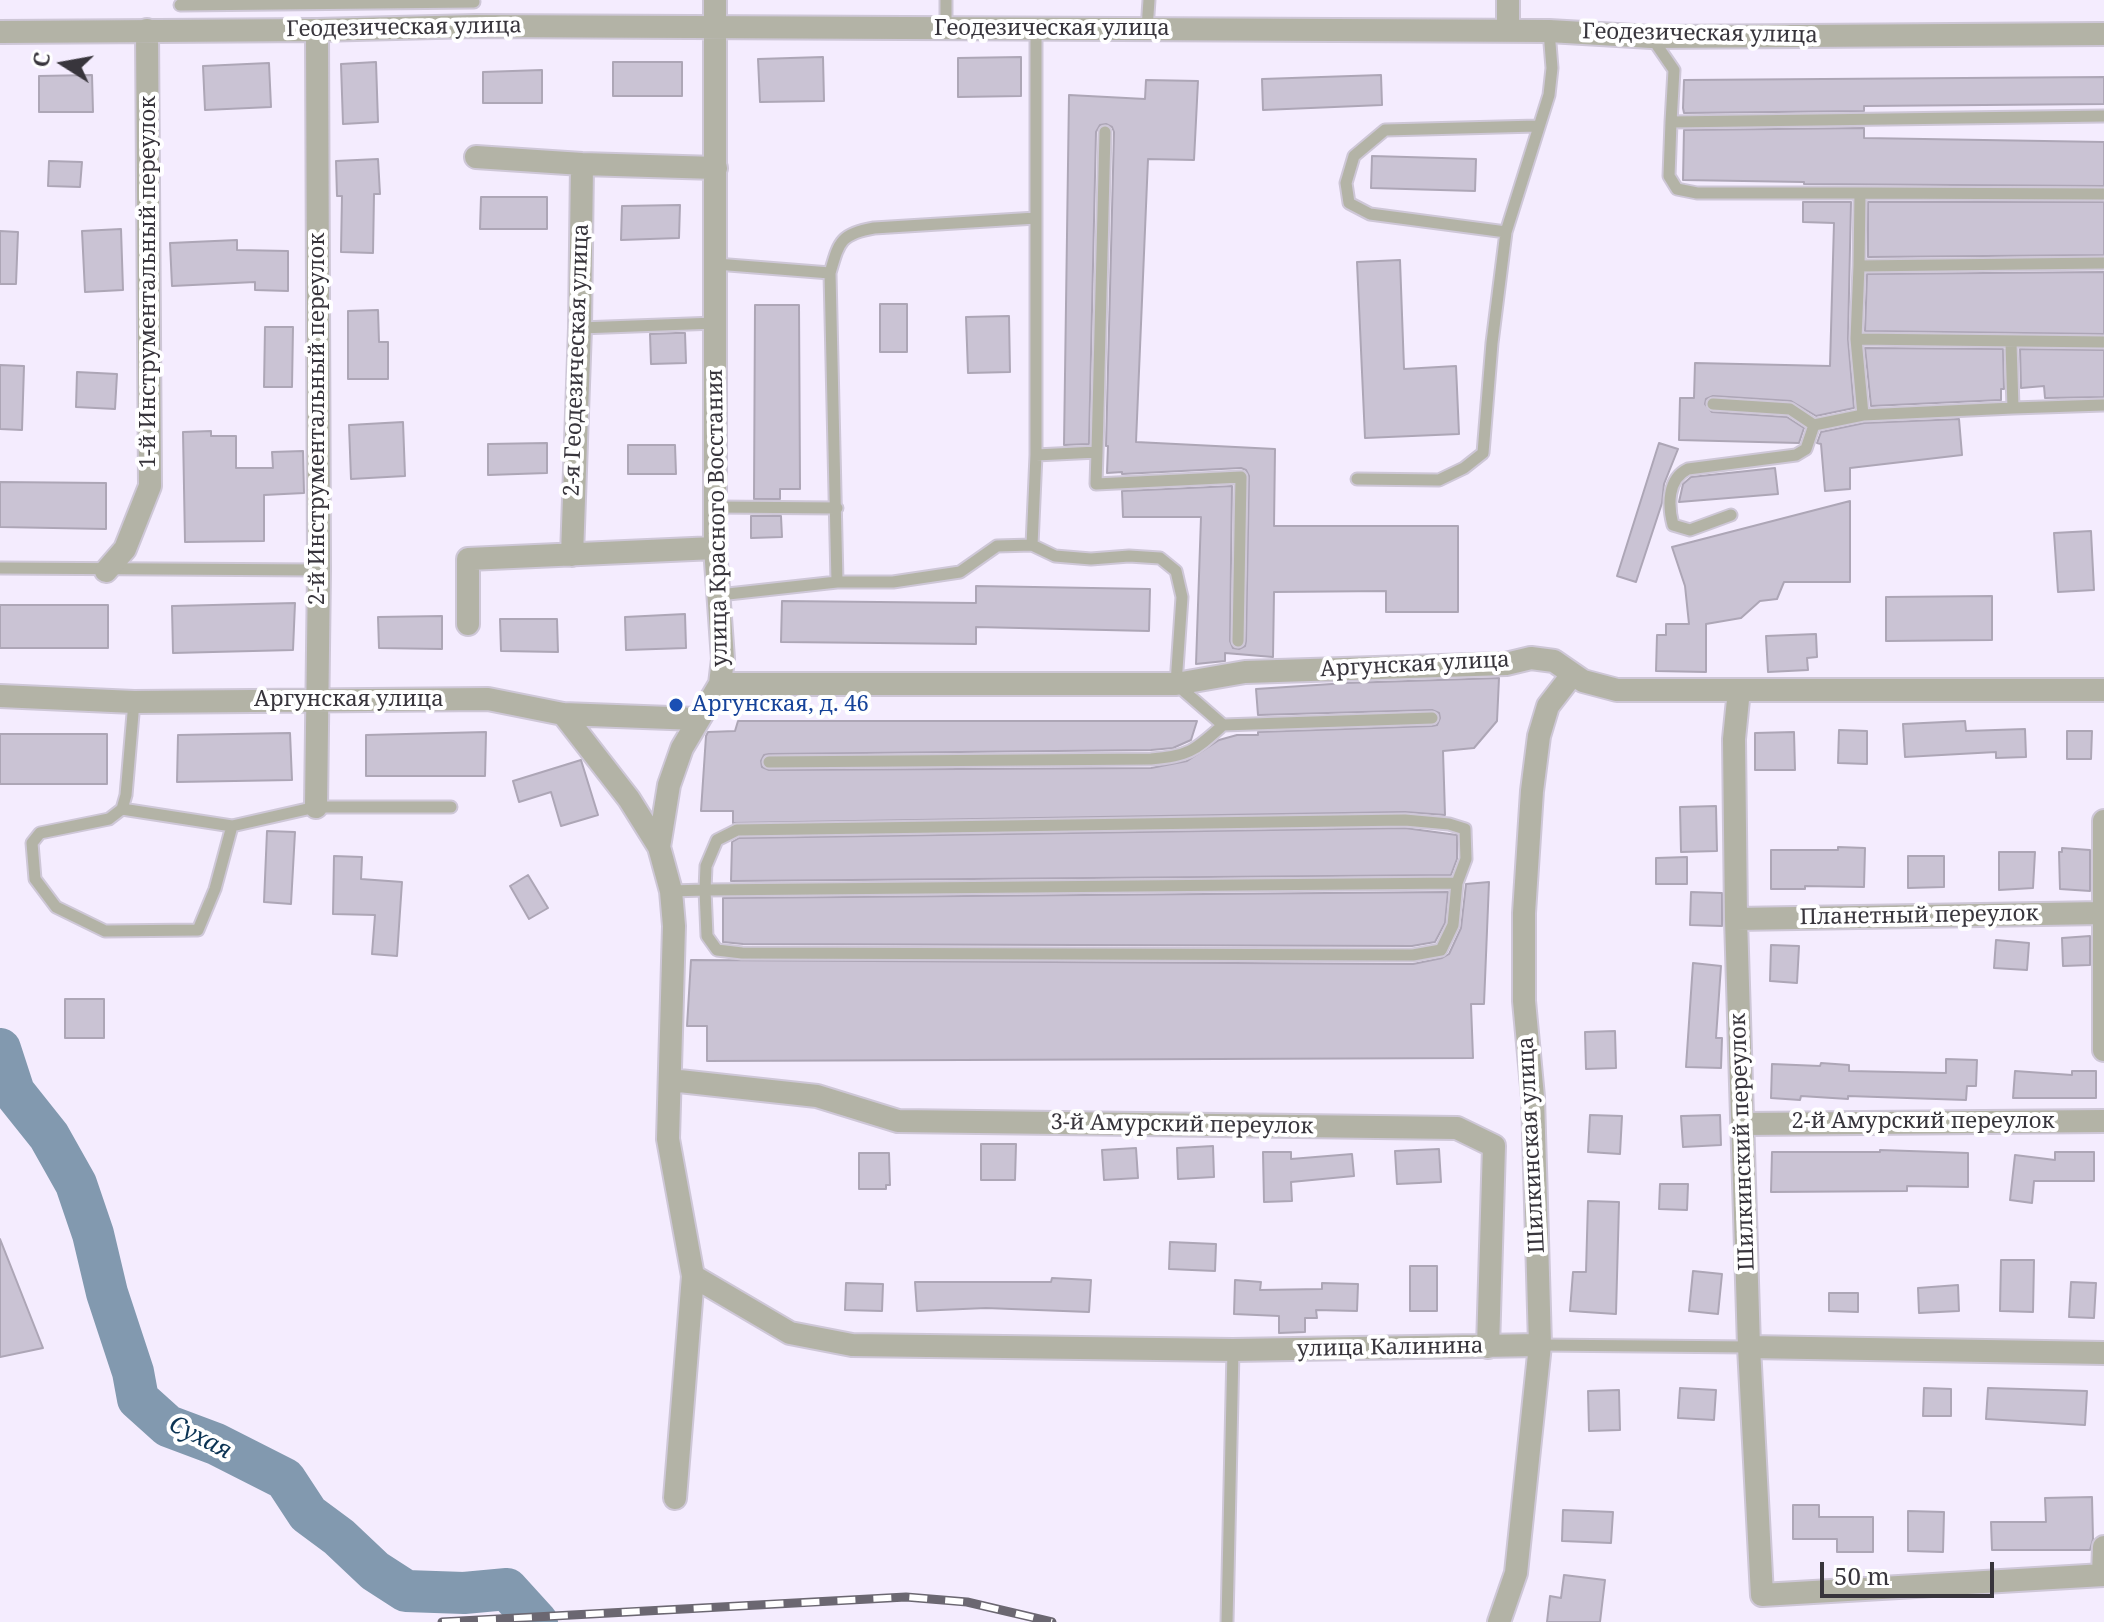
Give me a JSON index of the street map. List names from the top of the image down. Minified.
{"streets":{"street":["Геодезическая улица","1-й Инструментальный переулок","2-я Геодезическая улица","2-й Инструментальный переулок","улица Красного Восстания","Аргунская улица","Планетный переулок","2-й Амурский переулок","3-й Амурский переулок","Шилкинский переулок","Шилкинская улица","улица Калинина"]},"crossings":[["Геодезическая улица","1-й Инструментальный переулок"],["Геодезическая улица","2-й Инструментальный переулок"],["Геодезическая улица","улица Красного Восстания"],["2-й Инструментальный переулок","Аргунская улица"],["улица Красного Восстания","Аргунская улица"],["улица Красного Восстания","3-й Амурский переулок"],["улица Красного Восстания","улица Калинина"],["Аргунская улица","Шилкинский переулок"],["Аргунская улица","Шилкинская улица"],["Планетный переулок","Шилкинский переулок"],["2-й Амурский переулок","Шилкинский переулок"],["3-й Амурский переулок","улица Калинина"],["Шилкинский переулок","улица Калинина"],["Шилкинская улица","улица Калинина"]],"water":["Сухая"],"places":["Аргунская, д. 46"],"scale_bar":"50 m","north":"left"}
